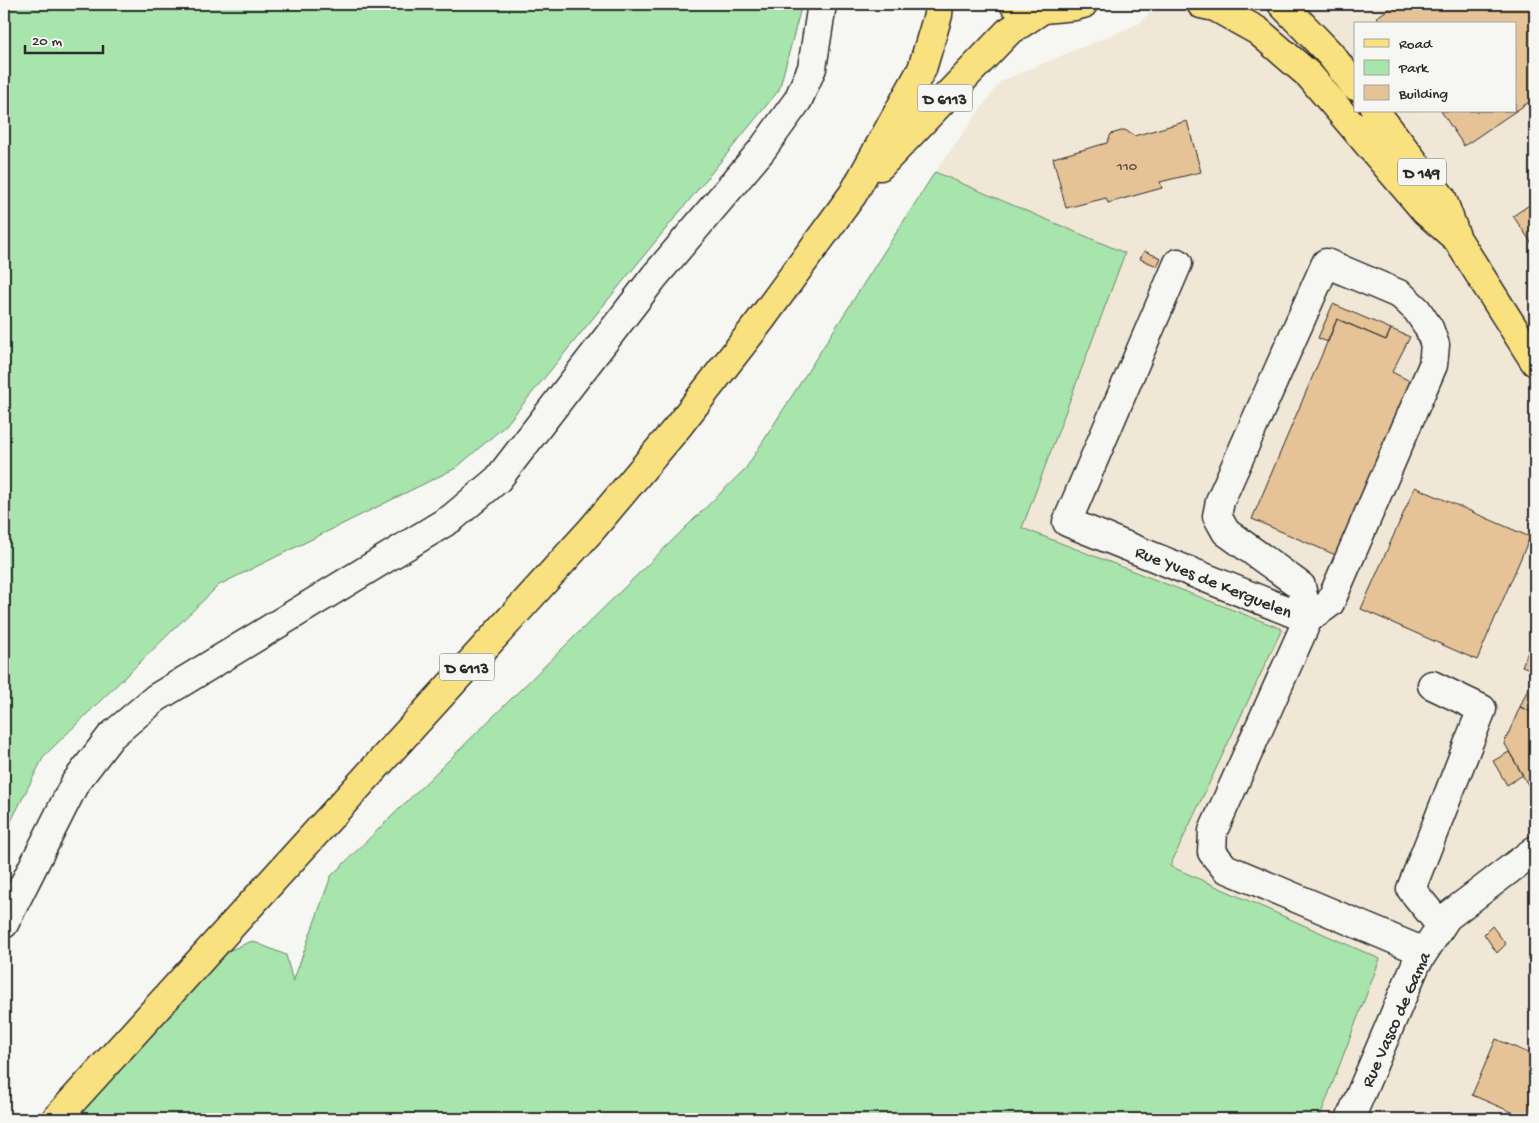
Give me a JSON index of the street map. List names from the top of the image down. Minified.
{"streets":{"main road":["D 6113","D 149"],"street":["Rue Yves de Kerguelen","Rue Vasco de Gama"]},"crossings":[["Rue Yves de Kerguelen","Rue Vasco de Gama"]],"house_numbers":["110"],"legend":["Road","Park","Building"],"scale_bar":"20 m"}
